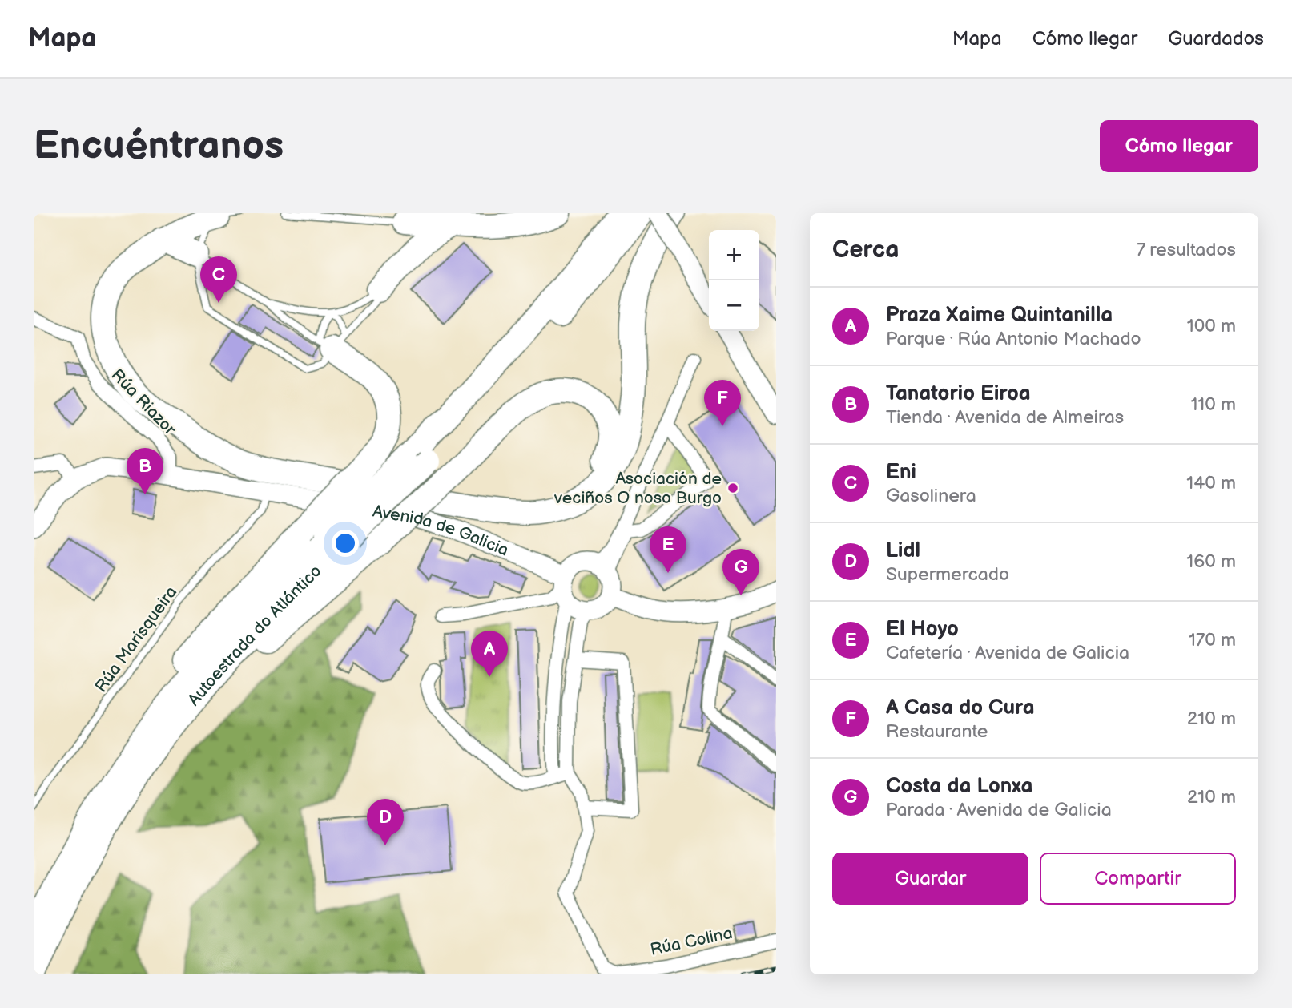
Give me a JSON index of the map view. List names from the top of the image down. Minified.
{"streets":{"highway":["Autoestrada do Atlántico"],"main road":["Avenida de Galicia"],"street":["Rúa Riazor","Rúa Colina"],"lane":["Rúa Marisqueira"]},"crossings":[["Rúa Riazor","Avenida de Galicia"],["Avenida de Galicia","Rúa Marisqueira"]],"places":["Asociación de veciños O noso Burgo"],"page":{"header":"Mapa","nav":["Mapa","Cómo llegar","Guardados"],"buttons":["Cómo llegar",["Guardar","Compartir"]],"title":"Encuéntranos","heading":["Cerca","7 resultados"],"map_buttons":["+","−"],"pins":["C","F","B","E","G","A","D"],"list":[{"mark":"A","name":"Praza Xaime Quintanilla","note":"Parque · Rúa Antonio Machado","value":"100 m"},{"mark":"B","name":"Tanatorio Eiroa","note":"Tienda · Avenida de Almeiras","value":"110 m"},{"mark":"C","name":"Eni","note":"Gasolinera","value":"140 m"},{"mark":"D","name":"Lidl","note":"Supermercado","value":"160 m"},{"mark":"E","name":"El Hoyo","note":"Cafetería · Avenida de Galicia","value":"170 m"},{"mark":"F","name":"A Casa do Cura","note":"Restaurante","value":"210 m"},{"mark":"G","name":"Costa da Lonxa","note":"Parada · Avenida de Galicia","value":"210 m"}]}}
